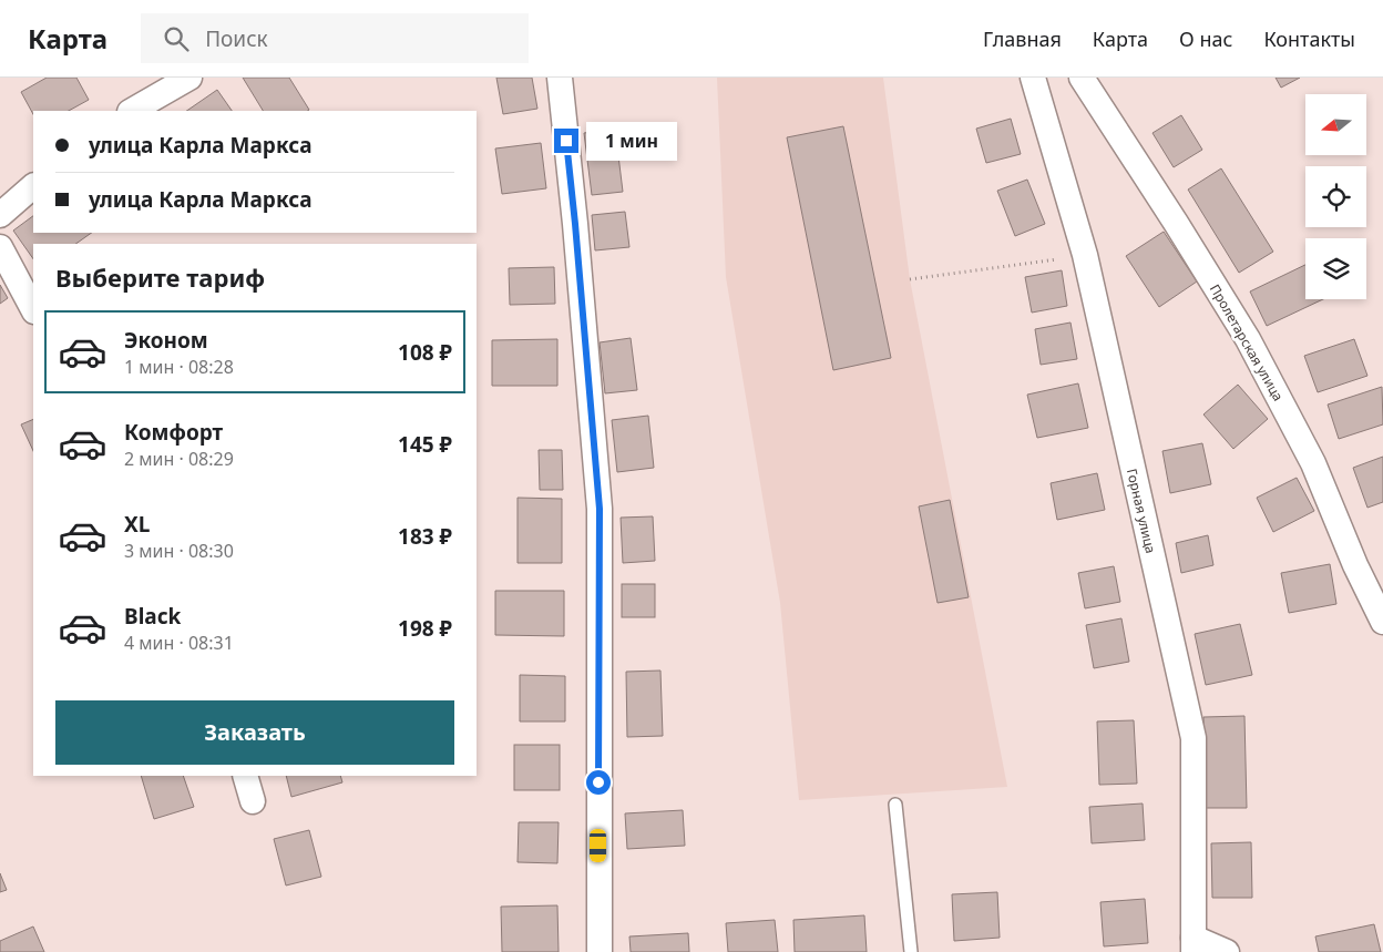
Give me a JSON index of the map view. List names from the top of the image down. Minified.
{"streets":{"street":["Пролетарская улица","Горная улица"]},"north":"left","page":{"header":"Карта","search":"Поиск","nav":["Главная","Карта","О нас","Контакты"],"banner":["улица Карла Маркса","улица Карла Маркса"],"bubble":"1 мин","heading":"Выберите тариф","list":[{"name":"Эконом","note":"1 мин · 08:28","value":"108 ₽"},{"name":"Комфорт","note":"2 мин · 08:29","value":"145 ₽"},{"name":"XL","note":"3 мин · 08:30","value":"183 ₽"},{"name":"Black","note":"4 мин · 08:31","value":"198 ₽"}],"buttons":"Заказать"}}
